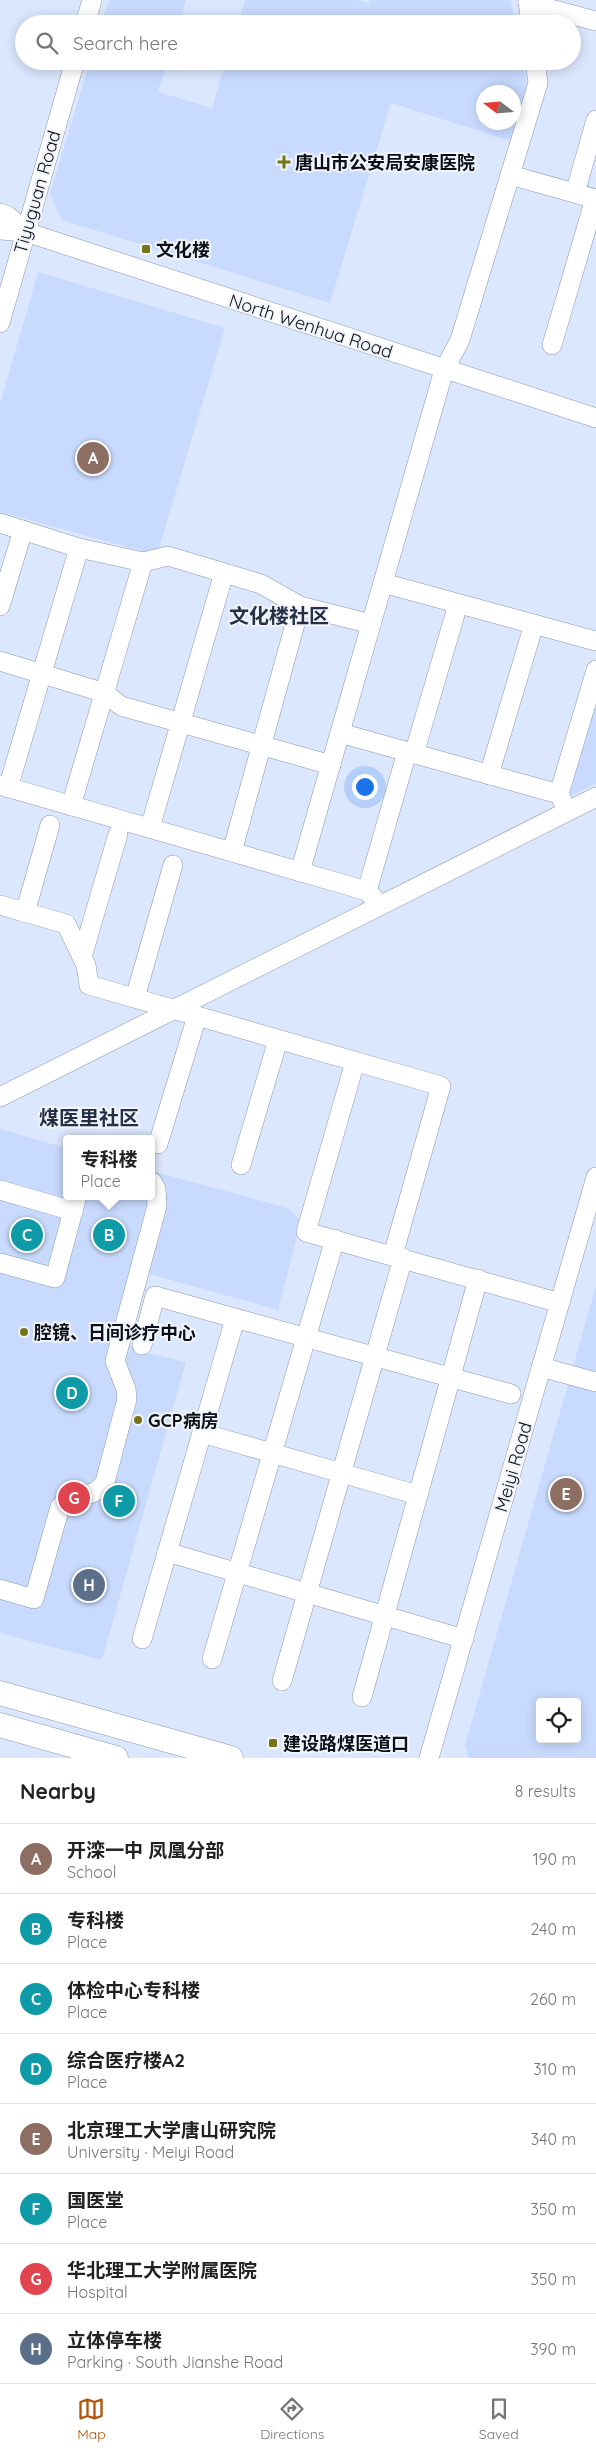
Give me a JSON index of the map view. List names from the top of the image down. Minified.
{"streets":{"street":["Tiyuguan Road","North Wenhua Road","Meiyi Road"]},"crossings":[["Tiyuguan Road","North Wenhua Road"]],"districts":["文化楼社区","煤医里社区"],"places":{"health":["唐山市公安局安康医院"],"transit":["文化楼","建设路煤医道口"],"other":["腔镜、日间诊疗中心","GCP病房"]},"north":"left","page":{"search":"Search here","pins":["A","B","C","D","E","G","F","H"],"popup":["专科楼","Place"],"heading":["Nearby","8 results"],"list":[{"mark":"A","name":"开滦一中 凤凰分部","note":"School","value":"190 m"},{"mark":"B","name":"专科楼","note":"Place","value":"240 m"},{"mark":"C","name":"体检中心专科楼","note":"Place","value":"260 m"},{"mark":"D","name":"综合医疗楼A2","note":"Place","value":"310 m"},{"mark":"E","name":"北京理工大学唐山研究院","note":"University · Meiyi Road","value":"340 m"},{"mark":"F","name":"国医堂","note":"Place","value":"350 m"},{"mark":"G","name":"华北理工大学附属医院","note":"Hospital","value":"350 m"},{"mark":"H","name":"立体停车楼","note":"Parking · South Jianshe Road","value":"390 m"}],"nav":["Map","Directions","Saved"]}}
